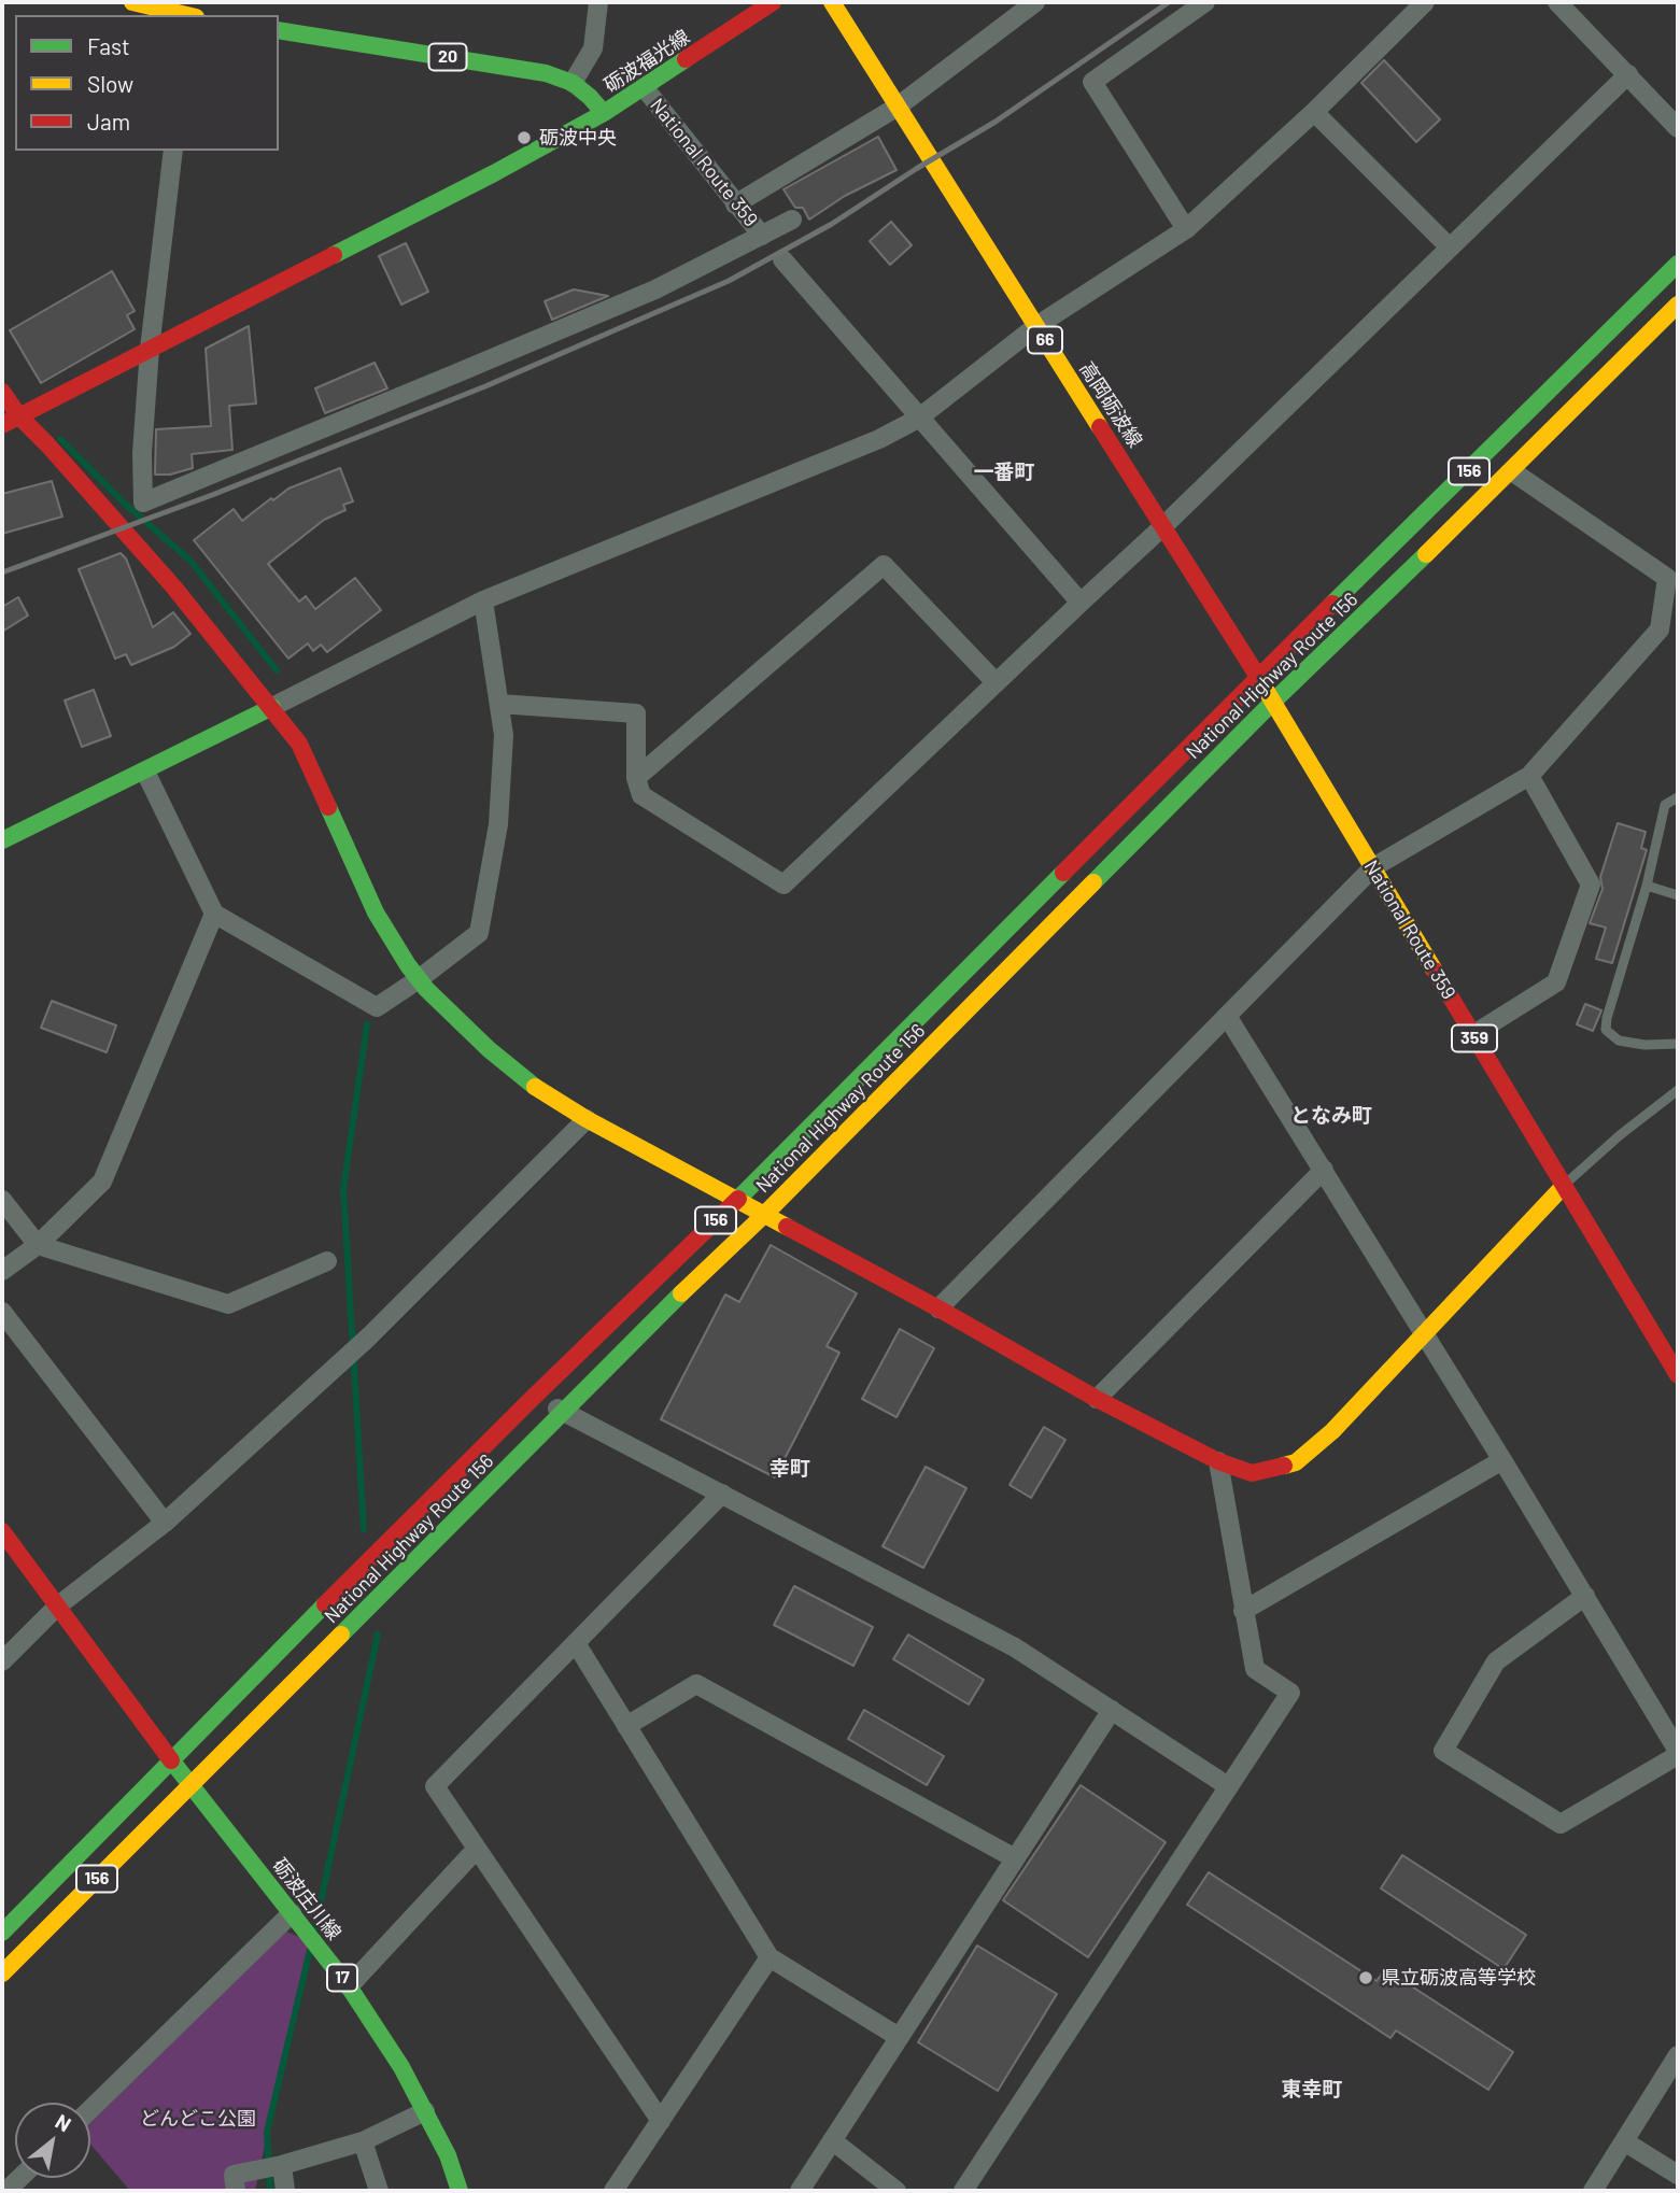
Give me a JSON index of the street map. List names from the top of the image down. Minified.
{"streets":{"main road":["20","砺波福光線","National Route 359","66","高岡砺波線","156","National Highway Route 156","359","砺波庄川線","17"]},"crossings":[["砺波福光線","National Route 359"],["National Route 359","高岡砺波線"],["National Route 359","National Highway Route 156"],["高岡砺波線","National Highway Route 156"],["National Highway Route 156","砺波庄川線"]],"districts":["一番町","となみ町","幸町","東幸町"],"parks":["どんどこ公園"],"places":["砺波中央","県立砺波高等学校"],"legend":["Fast","Slow","Jam"],"north":"top right"}
